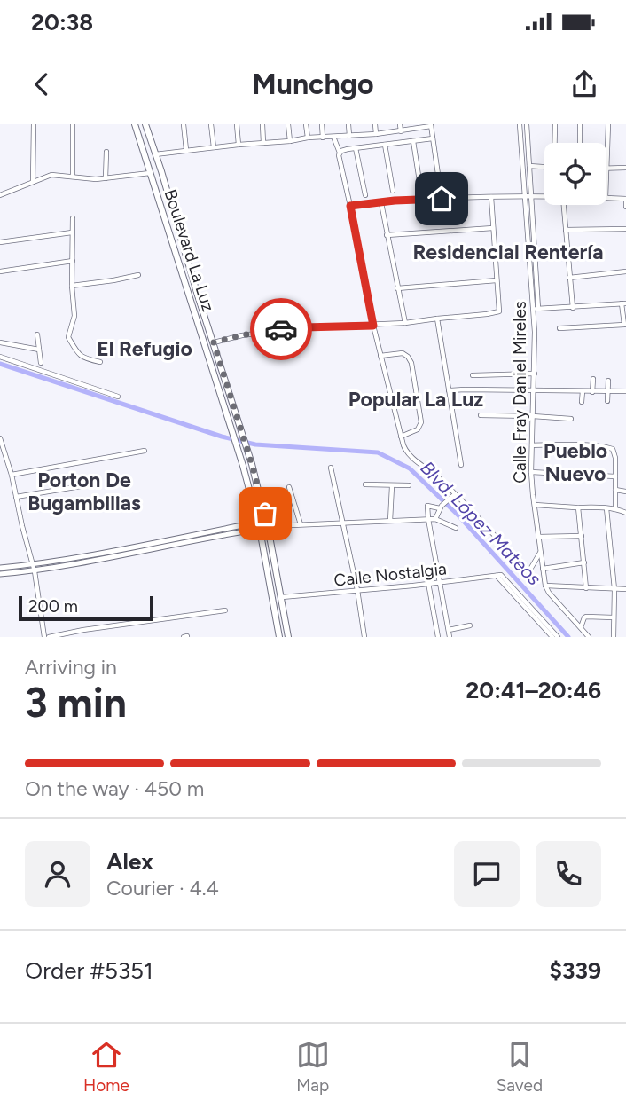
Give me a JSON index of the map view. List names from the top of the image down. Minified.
{"streets":{"main road":["Boulevard La Luz"],"street":["Calle Fray Daniel Mireles","Calle Nostalgia"]},"crossings":[["Boulevard La Luz","Calle Nostalgia"]],"districts":["Residencial Rentería","El Refugio","Popular La Luz","Pueblo Nuevo","Porton De Bugambilias"],"water":["Blvd. López Mateos"],"scale_bar":"200 m","page":{"status":"20:38","header":"Munchgo","scale":"200 m","heading":["3 min","Arriving in","20:41–20:46"],"panel":["Alex","Courier · 4.4","Order #5351","$339"],"bar":"On the way · 450 m","tabs":["Home","Map","Saved"]}}
